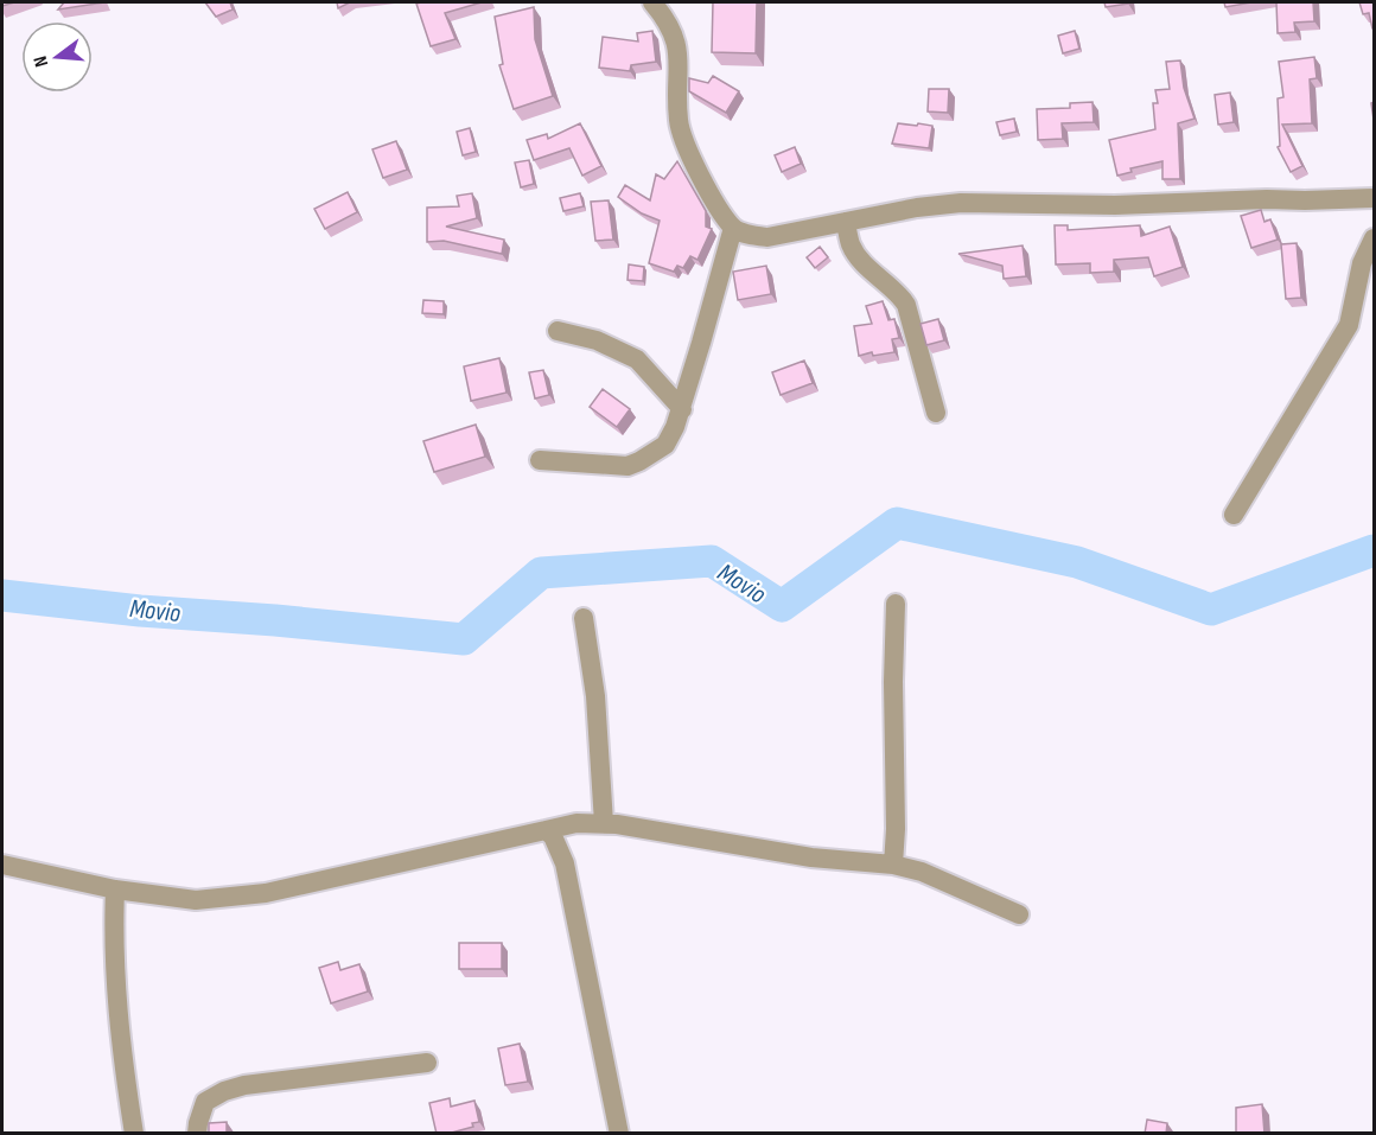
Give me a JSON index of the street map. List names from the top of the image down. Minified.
{"water":["Movio"],"north":"left"}
